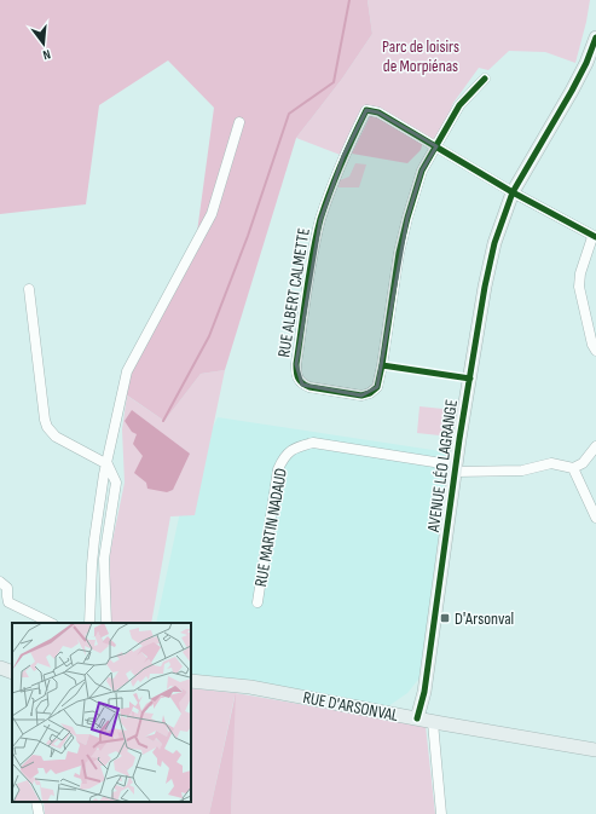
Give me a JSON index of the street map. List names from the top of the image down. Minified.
{"streets":{"street":["RUE ALBERT CALMETTE","AVENUE LÉO LAGRANGE","RUE MARTIN NADAUD","RUE D'ARSONVAL"]},"crossings":[["AVENUE LÉO LAGRANGE","RUE MARTIN NADAUD"],["AVENUE LÉO LAGRANGE","RUE D'ARSONVAL"]],"parks":["Parc de loisirs de Morpiénas"],"places":{"transit":["D'Arsonval"]},"north":"bottom"}
